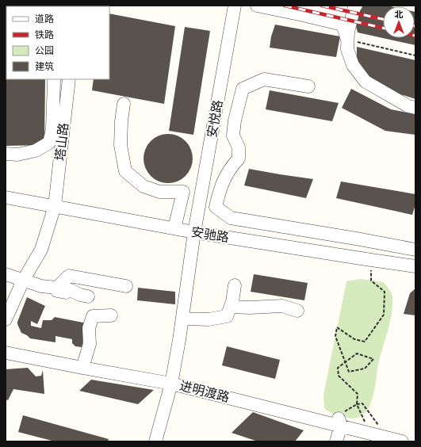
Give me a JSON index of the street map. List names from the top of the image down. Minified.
{"streets":{"street":["安悦路","塔山路","安驰路","进明渡路"]},"crossings":[["安悦路","安驰路"],["安悦路","进明渡路"],["塔山路","安驰路"]],"legend":["道路","铁路","公园","建筑"],"north":"top"}
